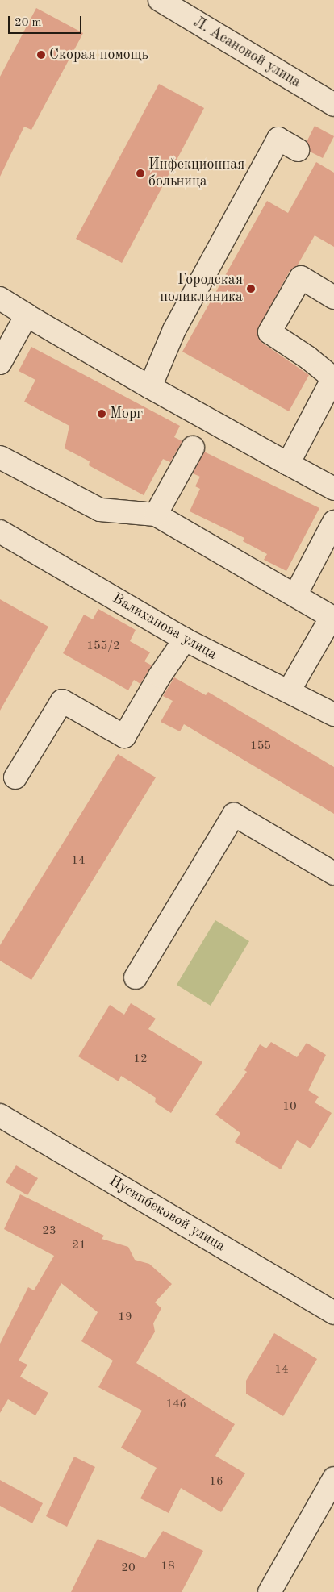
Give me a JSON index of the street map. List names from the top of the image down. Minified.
{"streets":{"street":["Л. Асановой улица","Валиханова улица","Нусипбековой улица"]},"places":["Скорая помощь","Инфекционная больница","Городская поликлиника","Морг"],"house_numbers":["155/2","155","14","12","10","23","21","19","14","14б","16","18","20"],"scale_bar":"20 m"}
